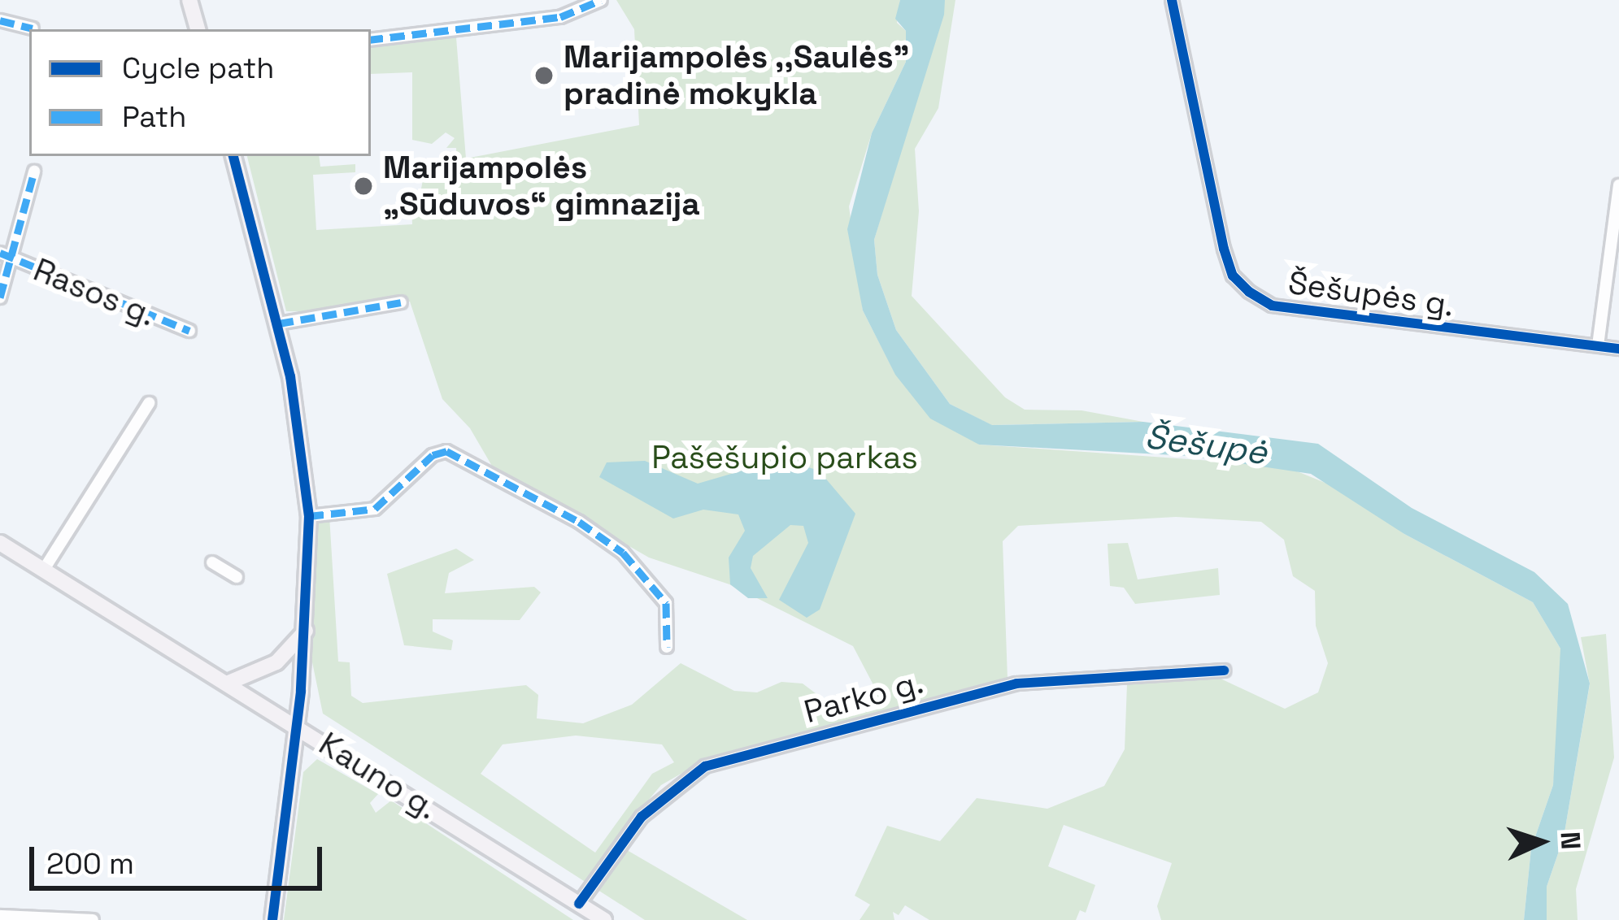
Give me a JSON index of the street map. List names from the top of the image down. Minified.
{"streets":{"street":["Rasos g.","Šešupės g.","Parko g.","Kauno g."]},"crossings":[["Parko g.","Kauno g."]],"water":["Šešupė"],"parks":["Pašešupio parkas"],"places":["Marijampolės ,,Saulės\" pradinė mokykla","Marijampolės „Sūduvos“ gimnazija"],"legend":["Cycle path","Path"],"scale_bar":"200 m","north":"right"}
